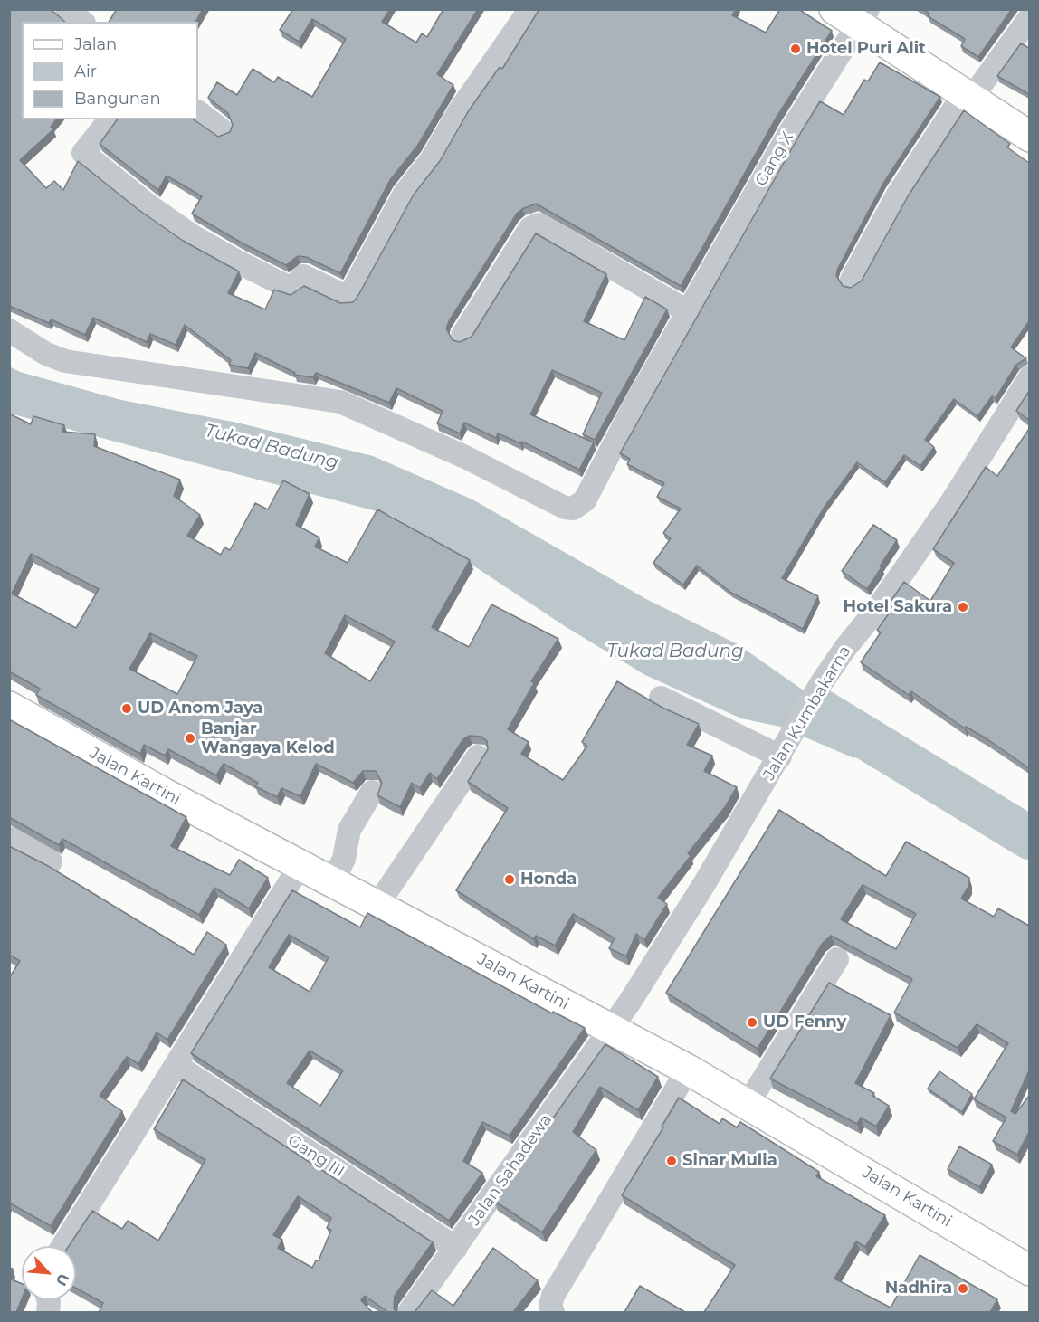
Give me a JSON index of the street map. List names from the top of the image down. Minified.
{"streets":{"main road":["Jalan Kartini"],"street":["Gang X","Jalan Kumbakarna","Gang III","Jalan Sahadewa"]},"crossings":[["Jalan Kumbakarna","Jalan Kartini"],["Jalan Kumbakarna","Jalan Sahadewa"],["Jalan Kartini","Jalan Sahadewa"],["Gang III","Jalan Sahadewa"]],"water":["Tukad Badung"],"places":["Hotel Puri Alit","Hotel Sakura","UD Anom Jaya","Banjar Wangaya Kelod","Honda","UD Fenny","Sinar Mulia","Nadhira"],"legend":["Jalan","Air","Bangunan"],"north":"bottom right"}
